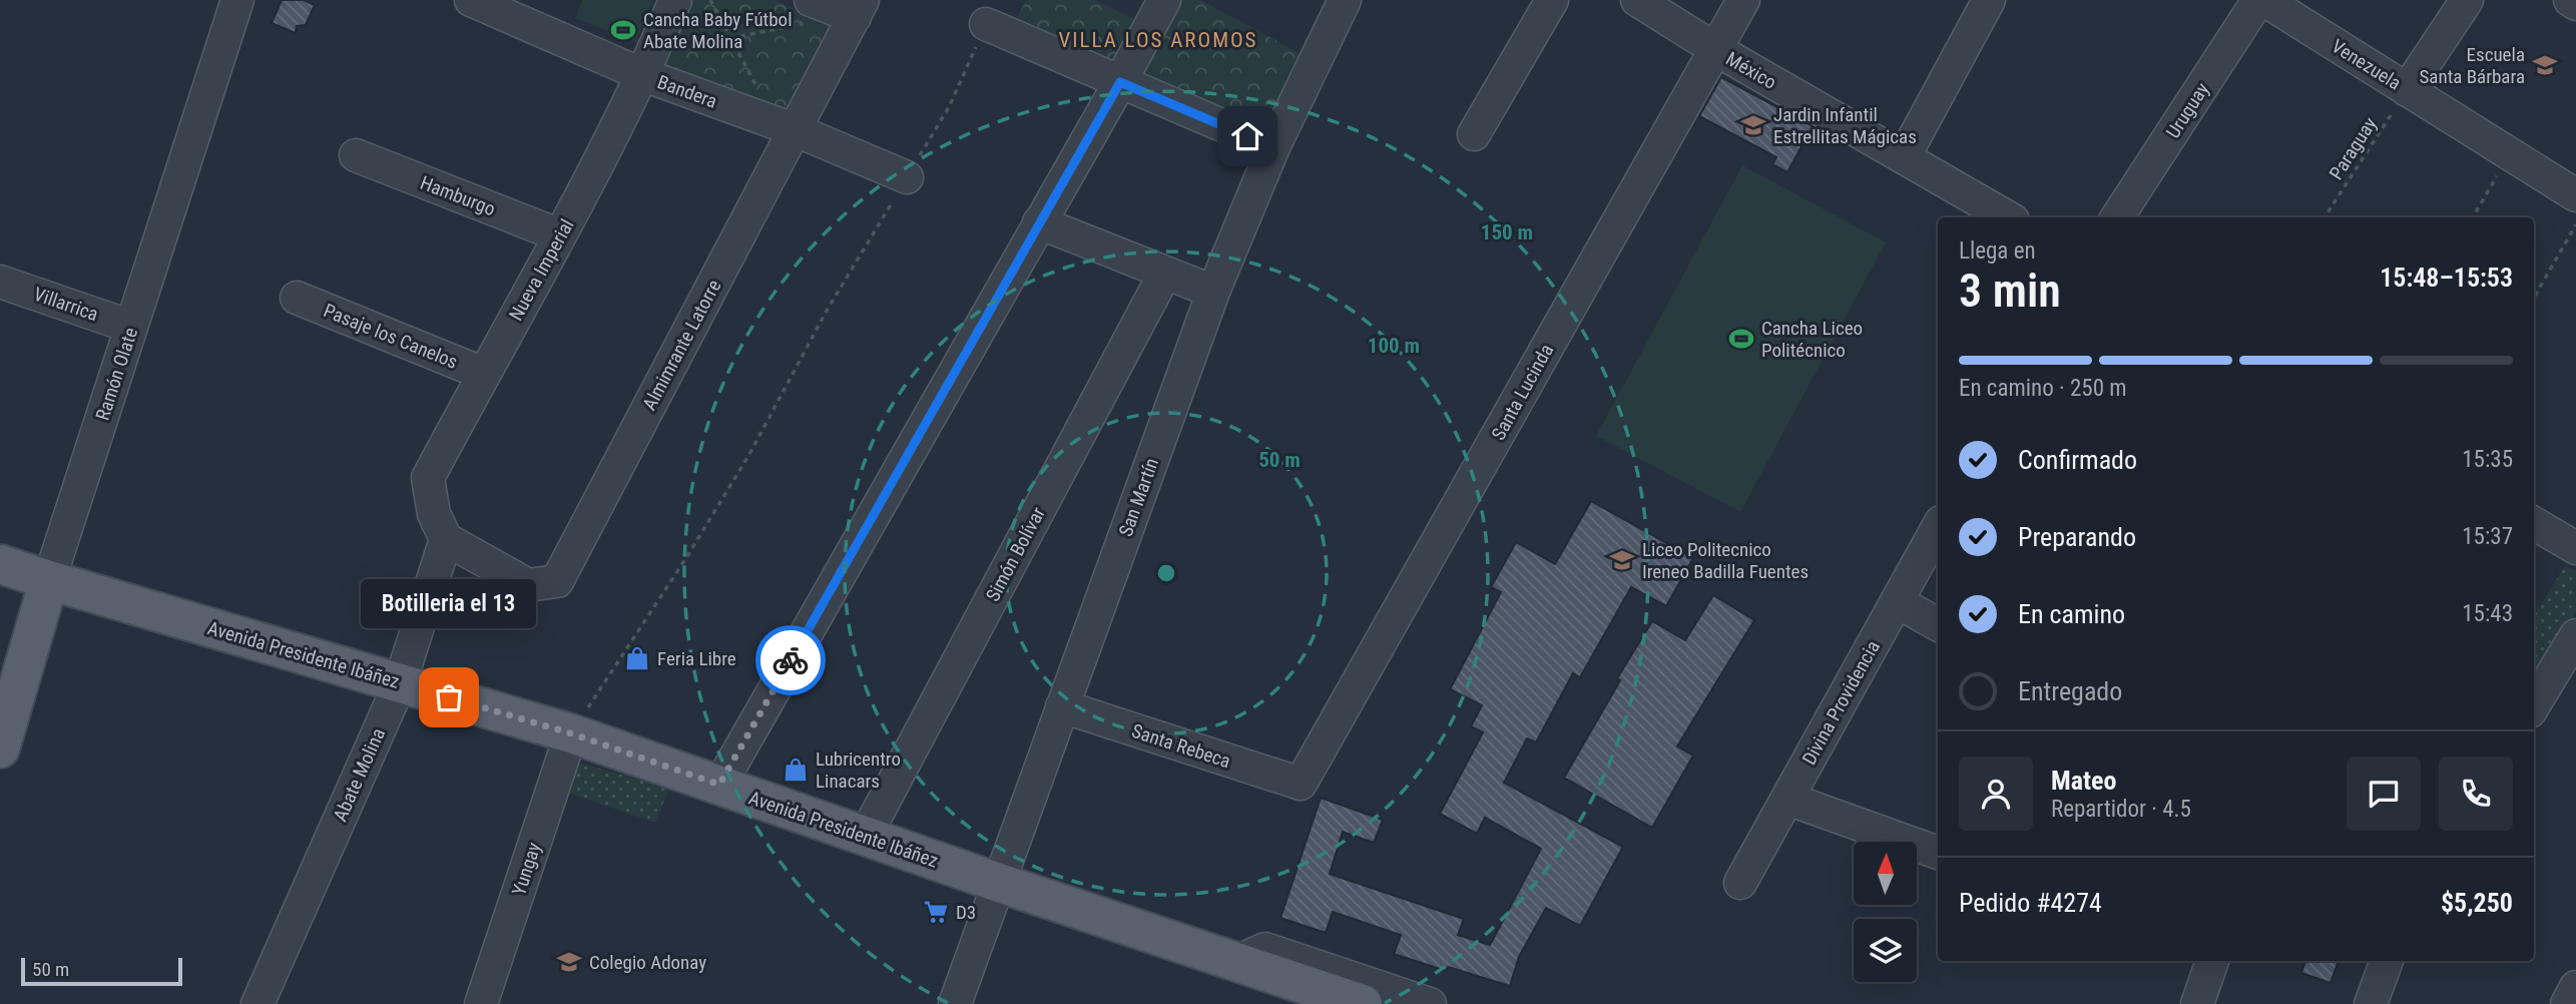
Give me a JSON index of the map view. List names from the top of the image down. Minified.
{"streets":{"main road":["Ramón Olate","Avenida Presidente Ibáñez"],"street":["Venezuela","México","Bandera","Uruguay","Hamburgo","Nueva Imperial","Villarrica","Pasaje los Canelos","Almimrante Latorre","Santa Lucinda","San Martín","Simón Bolívar","Divina Providencia","Santa Rebeca","Abate Molina","Yungay"],"path":["Paraguay"]},"crossings":[["Venezuela","Paraguay"],["México","Santa Lucinda"],["Bandera","Nueva Imperial"],["Bandera","Almimrante Latorre"],["Hamburgo","Nueva Imperial"],["Nueva Imperial","Pasaje los Canelos"],["Nueva Imperial","Almimrante Latorre"],["Nueva Imperial","Abate Molina"],["Villarrica","Ramón Olate"],["Almimrante Latorre","Abate Molina"],["Ramón Olate","Avenida Presidente Ibáñez"],["Santa Lucinda","Santa Rebeca"],["San Martín","Avenida Presidente Ibáñez"],["San Martín","Santa Rebeca"],["Simón Bolívar","Avenida Presidente Ibáñez"],["Avenida Presidente Ibáñez","Abate Molina"],["Avenida Presidente Ibáñez","Yungay"]],"districts":["VILLA LOS AROMOS"],"places":{"sports":["Cancha Baby Fútbol Abate Molina","Cancha Liceo Politécnico"],"school or university":["Escuela Santa Bárbara","Jardin Infantil Estrellitas Mágicas","Liceo Politecnico Ireneo Badilla Fuentes","Colegio Adonay"],"shop":["Feria Libre","Lubricentro Linacars"],"other":["Botilleria el 13"],"supermarket":["D3"]},"scale_bar":"50 m","north":"top","page":{"heading":["3 min","Llega en","15:48–15:53"],"panel":["Mateo","Repartidor · 4.5","Pedido #4274","$5,250"],"bar":"En camino · 250 m","list":[["Confirmado","15:35"],["Preparando","15:37"],["En camino","15:43"],"Entregado"],"bubble":"Botilleria el 13","scale":"50 m"},"rings":["150 m","100 m","50 m"]}
